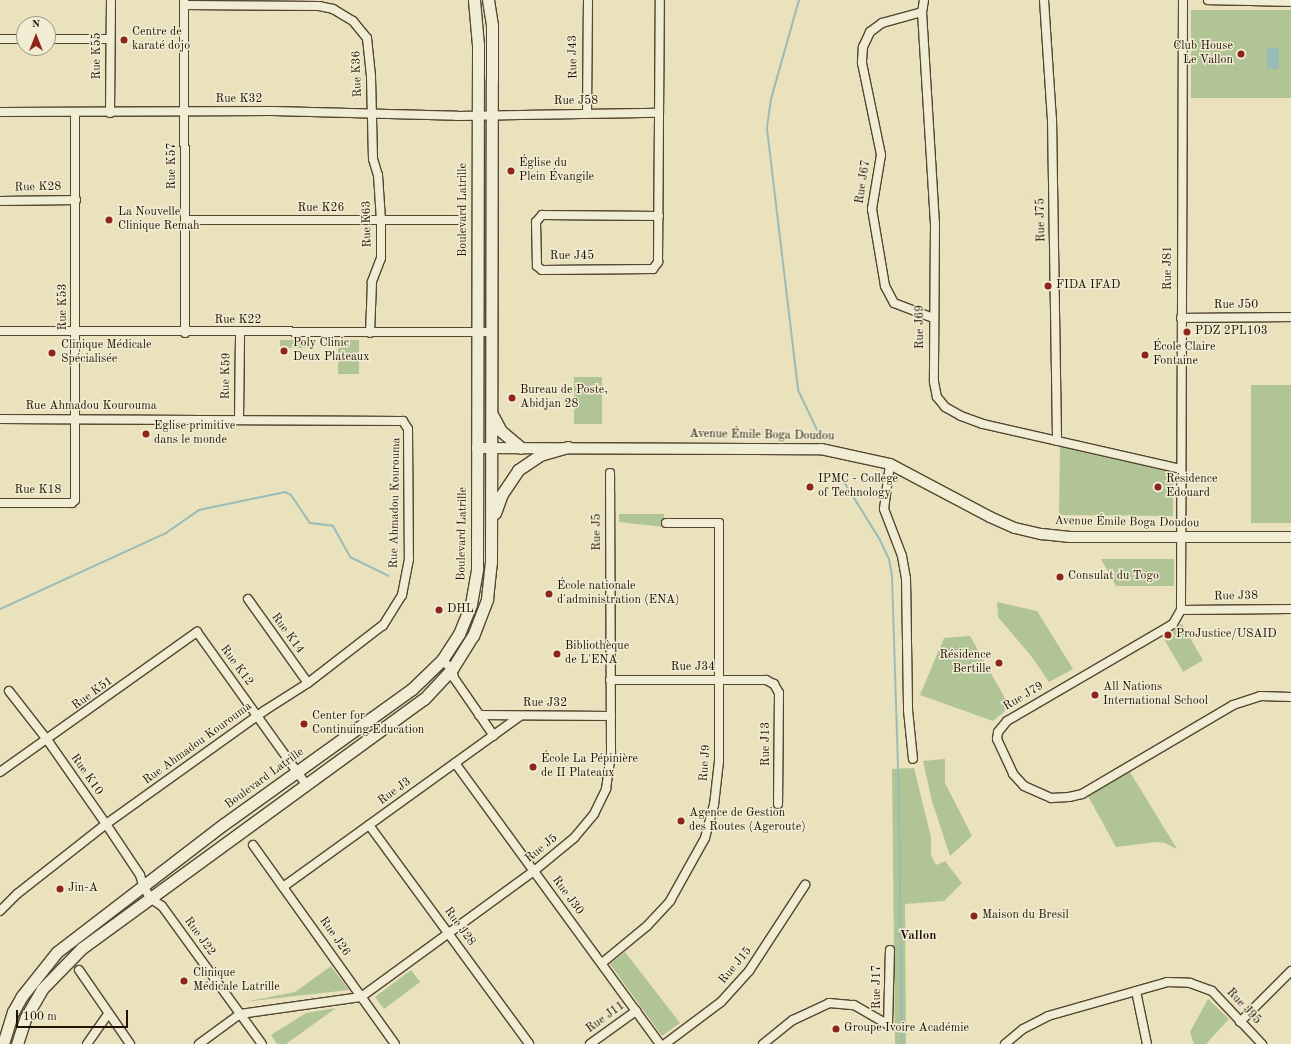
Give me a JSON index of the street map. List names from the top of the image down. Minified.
{"streets":{"main road":["Boulevard Latrille"],"street":["Rue K55","Rue J43","Rue K36","Rue K32","Rue J58","Rue K57","Rue J67","Rue K28","Rue K26","Rue J75","Rue K63","Rue J45","Rue J81","Rue J50","Rue K53","Rue K22","Rue J69","Rue K59","Rue Ahmadou Kourouma","Avenue Émile Boga Doudou","Rue K18","Rue J5","Rue J38","Rue K14","Rue K12","Rue J34","Rue K51","Rue J79","Rue J32","Rue J13","Rue J9","Rue K10","Rue J3","Rue J30","Rue J28","Rue J22","Rue J26","Rue J15","Rue J17","Rue J95","Rue J11"]},"crossings":[["Rue K55","Rue K32"],["Rue J43","Rue J58"],["Rue K36","Rue K32"],["Rue K36","Rue K57"],["Rue K36","Rue K63"],["Rue K32","Rue J58"],["Rue K32","Rue K57"],["Rue K32","Boulevard Latrille"],["Rue K32","Rue K63"],["Rue K32","Rue K53"],["Rue J58","Boulevard Latrille"],["Rue J58","Rue J45"],["Rue K57","Rue K26"],["Rue K57","Rue K22"],["Rue J67","Rue J69"],["Rue K28","Rue K53"],["Rue K26","Rue K63"],["Boulevard Latrille","Rue K22"],["Boulevard Latrille","Avenue Émile Boga Doudou"],["Boulevard Latrille","Rue K12"],["Boulevard Latrille","Rue K10"],["Boulevard Latrille","Rue J22"],["Rue J75","Rue J69"],["Rue K63","Rue K22"],["Rue J81","Rue J50"],["Rue J81","Rue J69"],["Rue J81","Avenue Émile Boga Doudou"],["Rue K53","Rue K22"],["Rue K53","Rue Ahmadou Kourouma"],["Rue K53","Rue K18"],["Rue K22","Rue K59"],["Rue K59","Rue Ahmadou Kourouma"],["Rue Ahmadou Kourouma","Rue K14"],["Rue Ahmadou Kourouma","Rue K12"],["Rue Ahmadou Kourouma","Rue K10"],["Rue J5","Rue J34"],["Rue J5","Rue J32"],["Rue J5","Rue J30"],["Rue J5","Rue J28"],["Rue J5","Rue J22"],["Rue J5","Rue J26"],["Rue J38","Rue J79"],["Rue K12","Rue K51"],["Rue J34","Rue J13"],["Rue J34","Rue J9"],["Rue K51","Rue K10"],["Rue J32","Rue J3"],["Rue J9","Rue J30"],["Rue K10","Rue J22"],["Rue J3","Rue J30"],["Rue J3","Rue J28"],["Rue J3","Rue J26"],["Rue J30","Rue J11"]],"districts":["Vallon"],"places":["Centre de karaté dojo","Club House Le Vallon","Église du Plein Évangile","La Nouvelle Clinique Remah","FIDA IFAD","PDZ 2PL103","Poly Clinic Deux Plateaux","Clinique Médicale Spécialisée","École Claire Fontaine","Bureau de Poste, Abidjan 28","Eglise primitive dans le monde","IPMC - College of Technology","Résidence Edouard","Consulat du Togo","École nationale d'administration (ENA)","DHL","ProJustice/USAID","Bibliothèque de L'ENA","Résidence Bertille","All Nations International School","Center for Continuing Education","École La Pépinière de II Plateaux","Agence de Gestion des Routes (Ageroute)","Jin-A","Maison du Bresil","Clinique Médicale Latrille","Groupe Ivoire Académie"],"scale_bar":"100 m","north":"top"}
